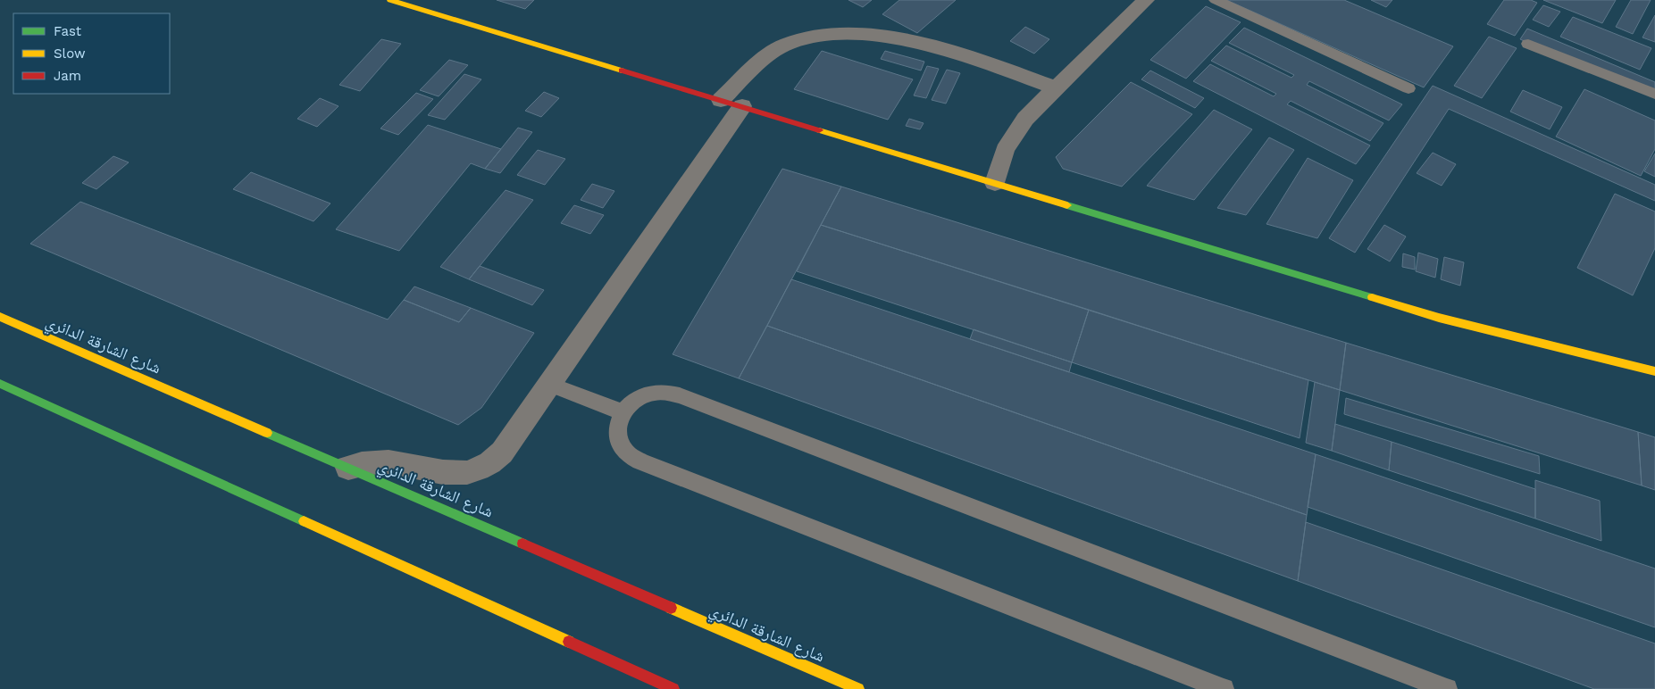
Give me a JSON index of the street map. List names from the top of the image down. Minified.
{"streets":{"main road":["شارع الشارقة الدائري"]},"legend":["Fast","Slow","Jam"]}
